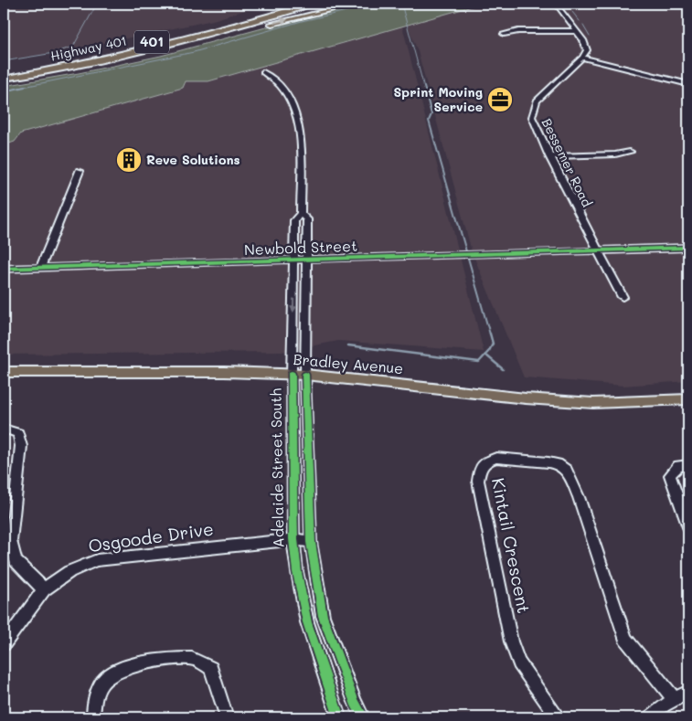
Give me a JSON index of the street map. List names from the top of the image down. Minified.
{"streets":{"highway":["401","Highway 401"],"main road":["Bradley Avenue"],"street":["Bessemer Road","Newbold Street","Adelaide Street South","Osgoode Drive","Kintail Crescent"]},"crossings":[["Bessemer Road","Newbold Street"],["Newbold Street","Adelaide Street South"],["Bradley Avenue","Adelaide Street South"],["Adelaide Street South","Osgoode Drive"]],"places":{"office":["Sprint Moving Service"],"building":["Reve Solutions"]}}
